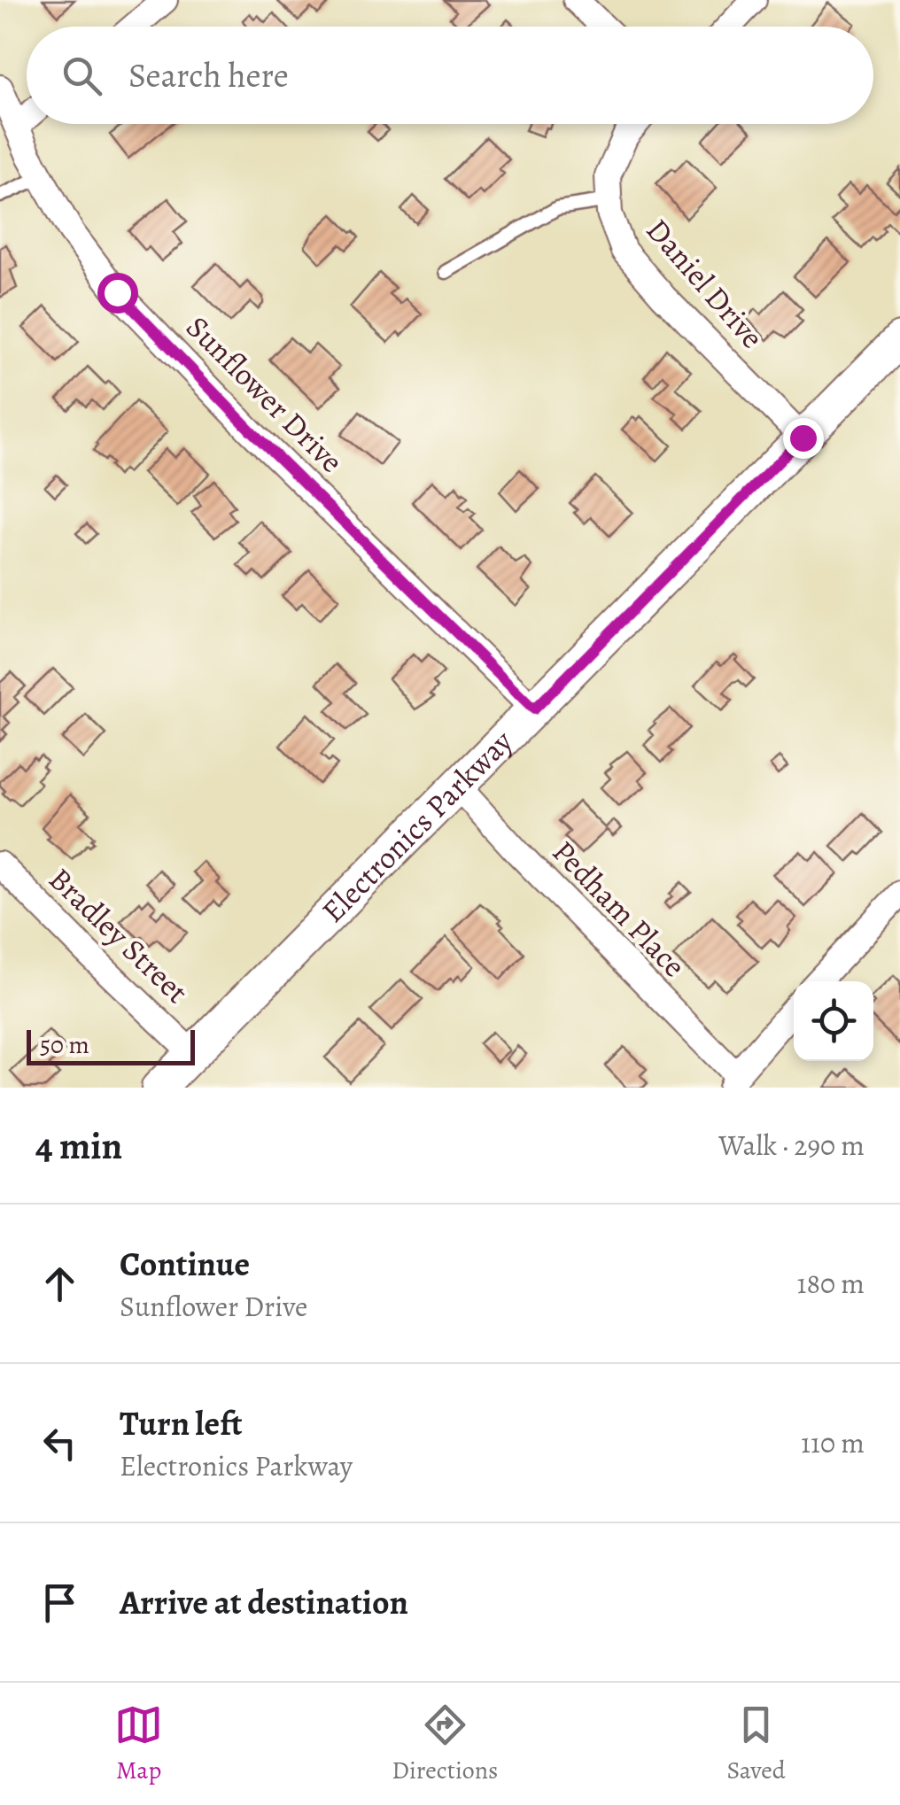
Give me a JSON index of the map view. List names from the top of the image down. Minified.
{"streets":{"main road":["Electronics Parkway"],"street":["Daniel Drive","Sunflower Drive","Pedham Place","Bradley Street"]},"crossings":[["Daniel Drive","Electronics Parkway"],["Sunflower Drive","Electronics Parkway"],["Electronics Parkway","Pedham Place"],["Electronics Parkway","Bradley Street"]],"scale_bar":"50 m","page":{"search":"Search here","scale":"50 m","heading":["4 min","Walk · 290 m"],"list":[["Continue","Sunflower Drive","180 m"],["Turn left","Electronics Parkway","110 m"],"Arrive at destination"],"nav":["Map","Directions","Saved"]}}
